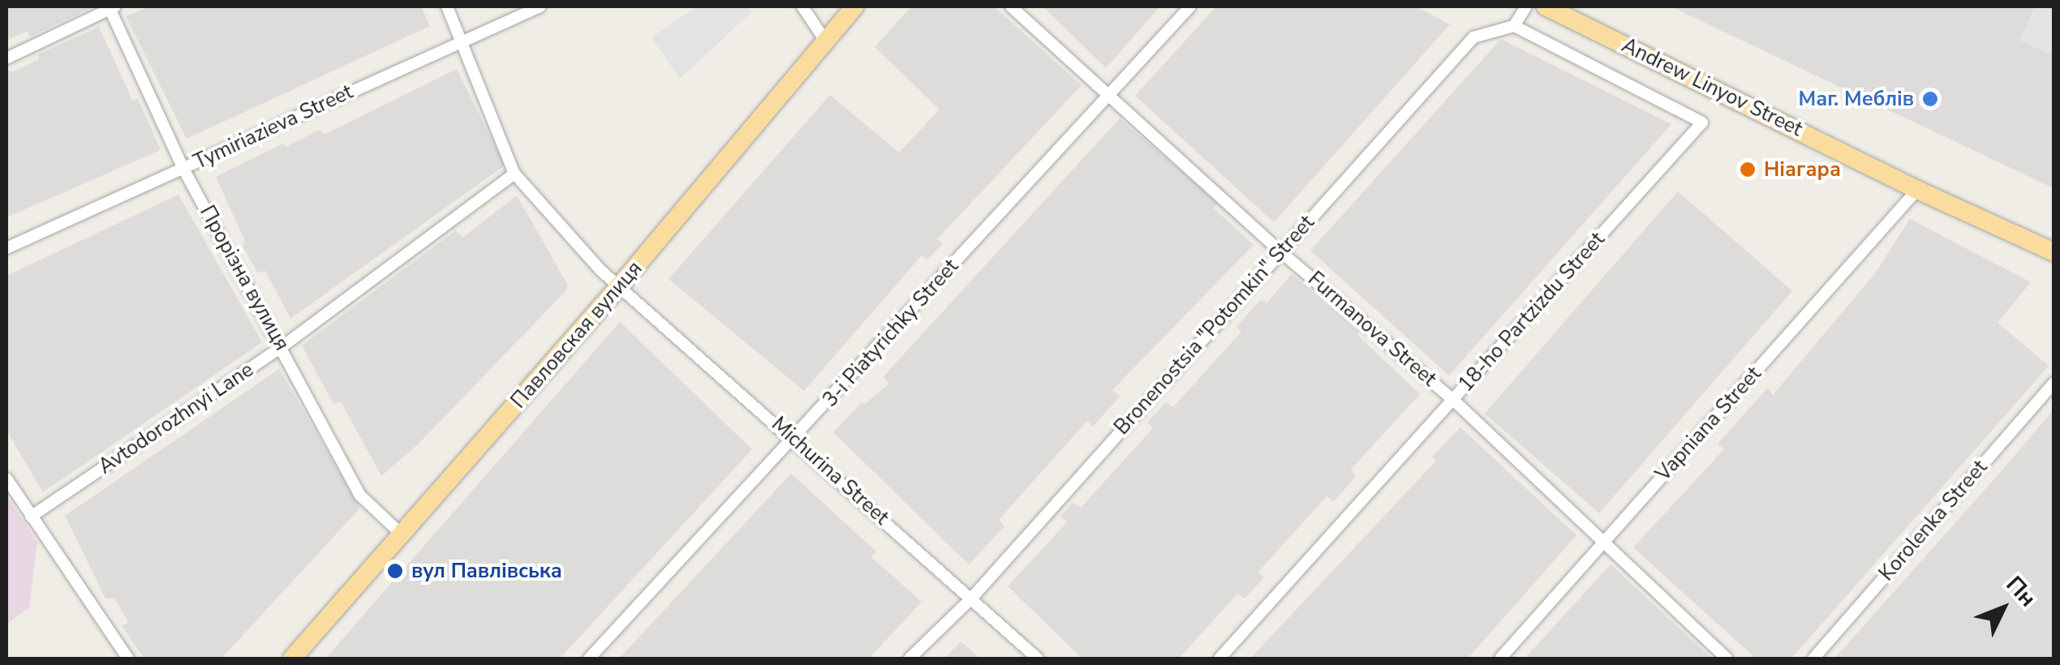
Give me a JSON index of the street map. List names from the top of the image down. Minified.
{"streets":{"main road":["Andrew Linyov Street","Павловская вулиця"],"street":["Tymiriazieva Street","Прорізна вулиця","18-ho Partzizdu Street","Bronenostsia \"Potomkin\" Street","Furmanova Street","3-i Piatyrichky Street","Avtodorozhnyi Lane","Vapniana Street","Michurina Street","Korolenka Street"]},"crossings":[["Andrew Linyov Street","Vapniana Street"],["Tymiriazieva Street","Прорізна вулиця"],["Прорізна вулиця","Павловская вулиця"],["Прорізна вулиця","Avtodorozhnyi Lane"],["18-ho Partzizdu Street","Bronenostsia \"Potomkin\" Street"],["18-ho Partzizdu Street","Furmanova Street"],["Bronenostsia \"Potomkin\" Street","Furmanova Street"],["Bronenostsia \"Potomkin\" Street","Michurina Street"],["Furmanova Street","3-i Piatyrichky Street"],["Furmanova Street","Vapniana Street"],["3-i Piatyrichky Street","Michurina Street"],["Павловская вулиця","Michurina Street"],["Avtodorozhnyi Lane","Michurina Street"]],"places":["Маг. Меблів","Ніагара","вул Павлівська"],"north":"top right"}
